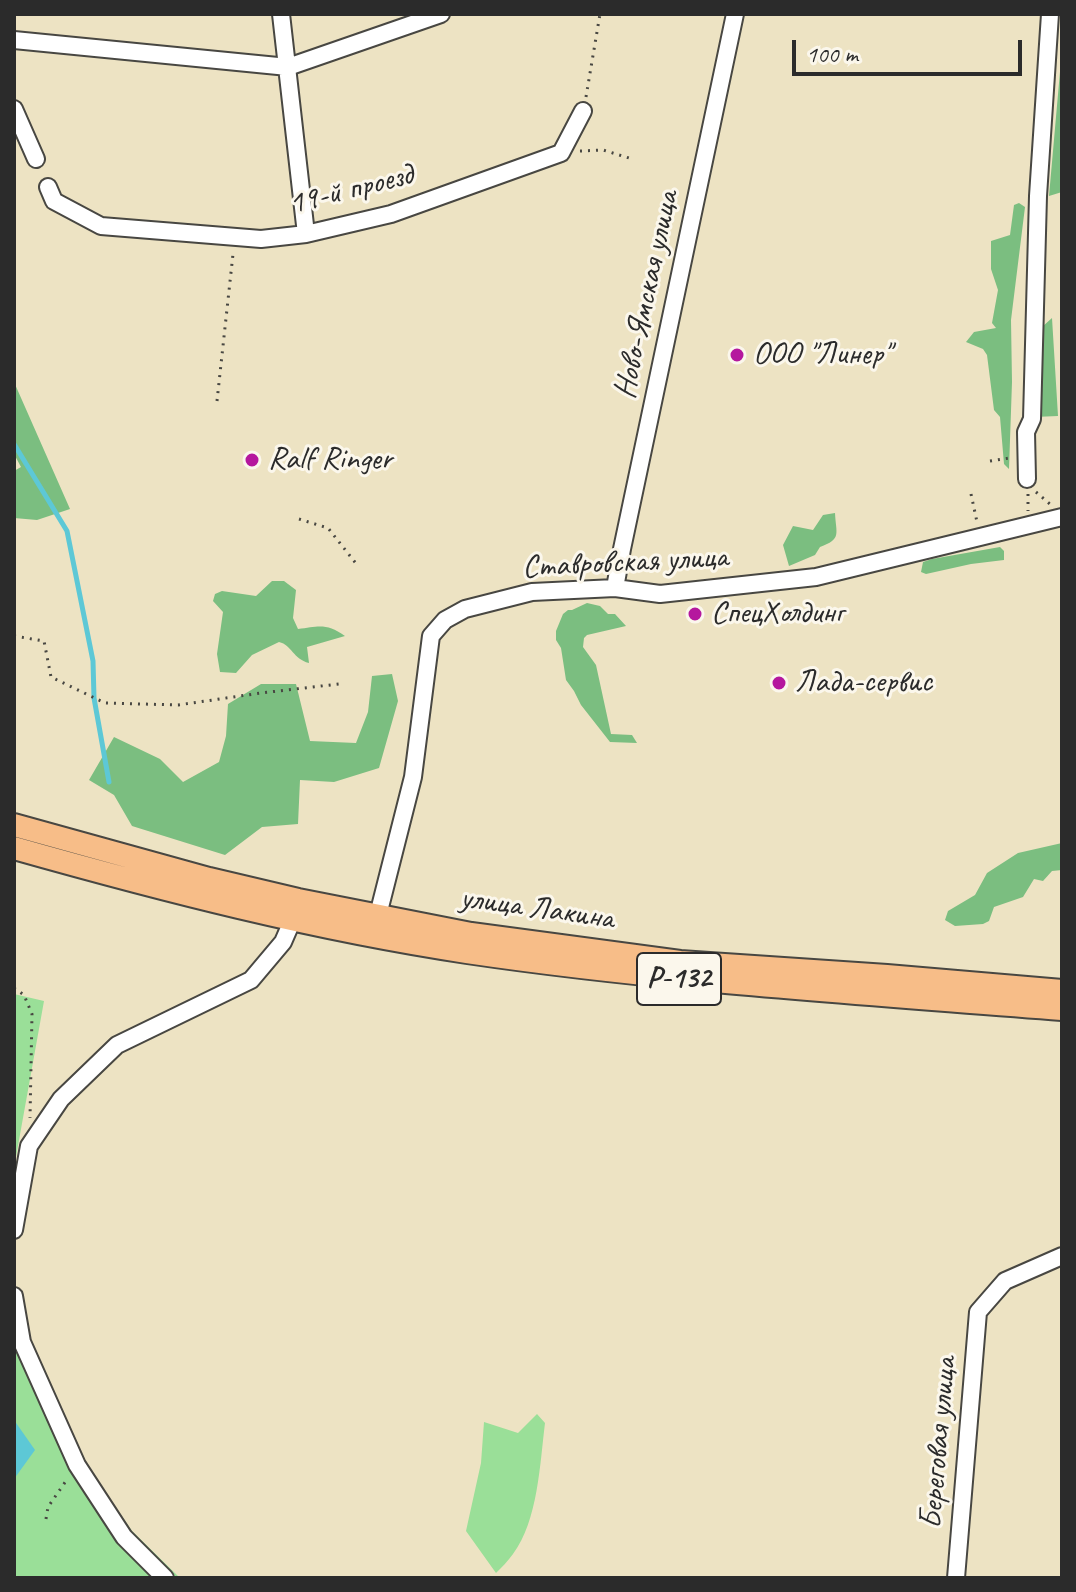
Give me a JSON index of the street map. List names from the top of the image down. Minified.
{"streets":{"highway":["улица Лакина","Р-132"],"street":["19-й проезд","Ново-Ямская улица","Ставровская улица","Береговая улица"]},"crossings":[["Ново-Ямская улица","Ставровская улица"],["Ставровская улица","улица Лакина"]],"places":["ООО \"Линер\"","Ralf Ringer","СпецХолдинг","Лада-сервис"],"scale_bar":"100 m"}
